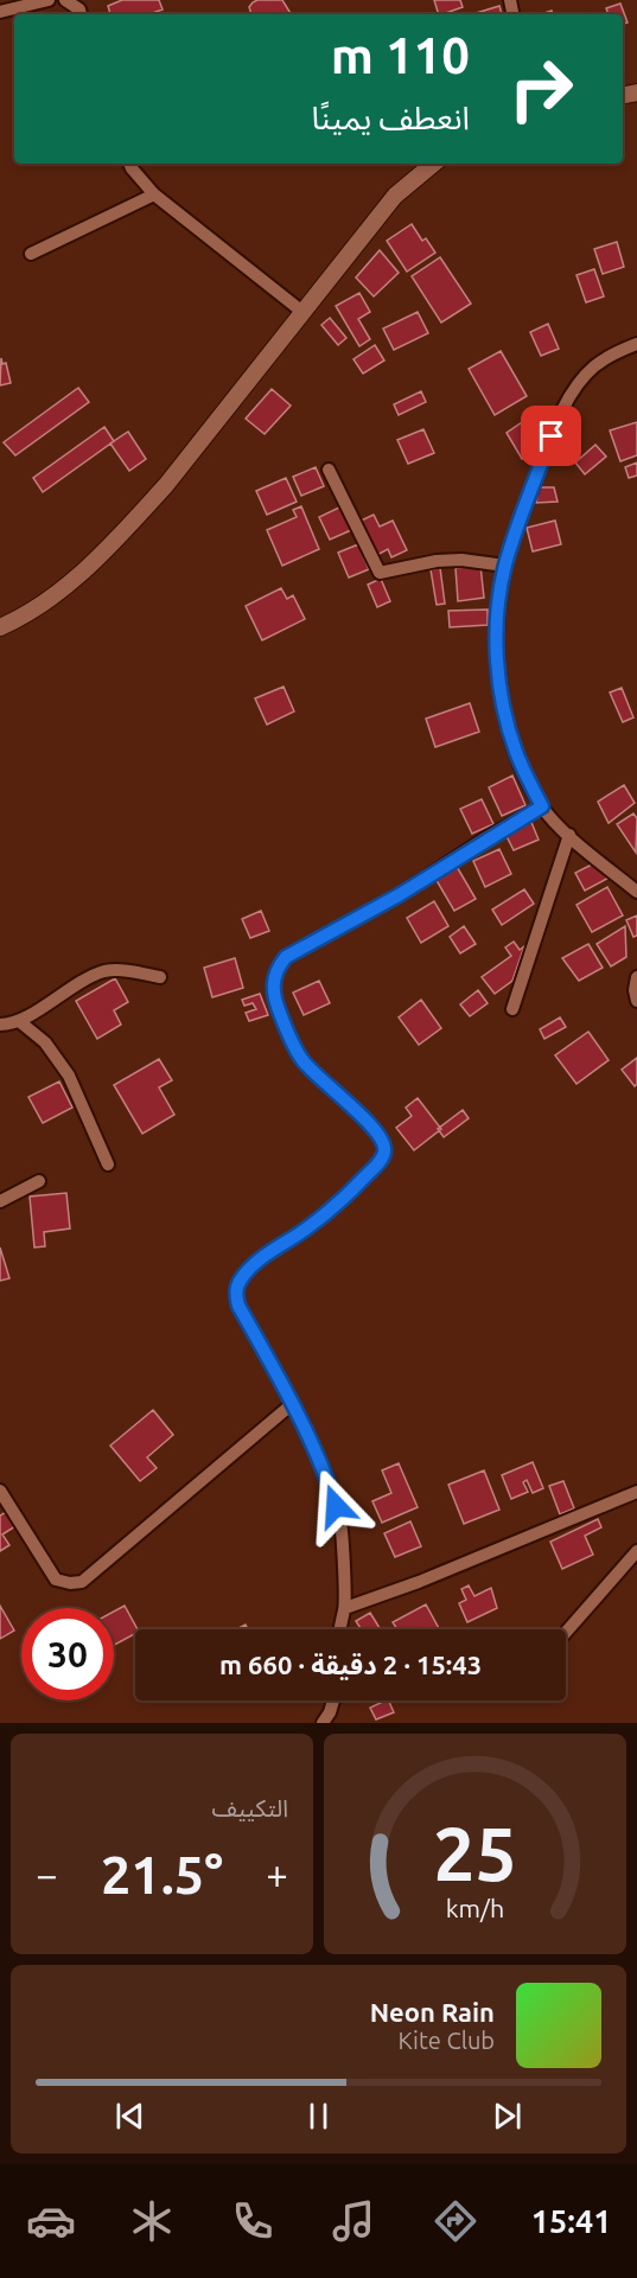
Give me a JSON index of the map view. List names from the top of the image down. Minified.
{"page":{"turn":["110 m","انعطف يمينًا"],"limit":"30","trip":"15:43 · 2 دقيقة · 660 m","tile":"التكييف","heat":["−","21.5°","+"],"song":["Neon Rain","Kite Club"],"tabs":"15:41","gauge":["25","km/h"]}}
